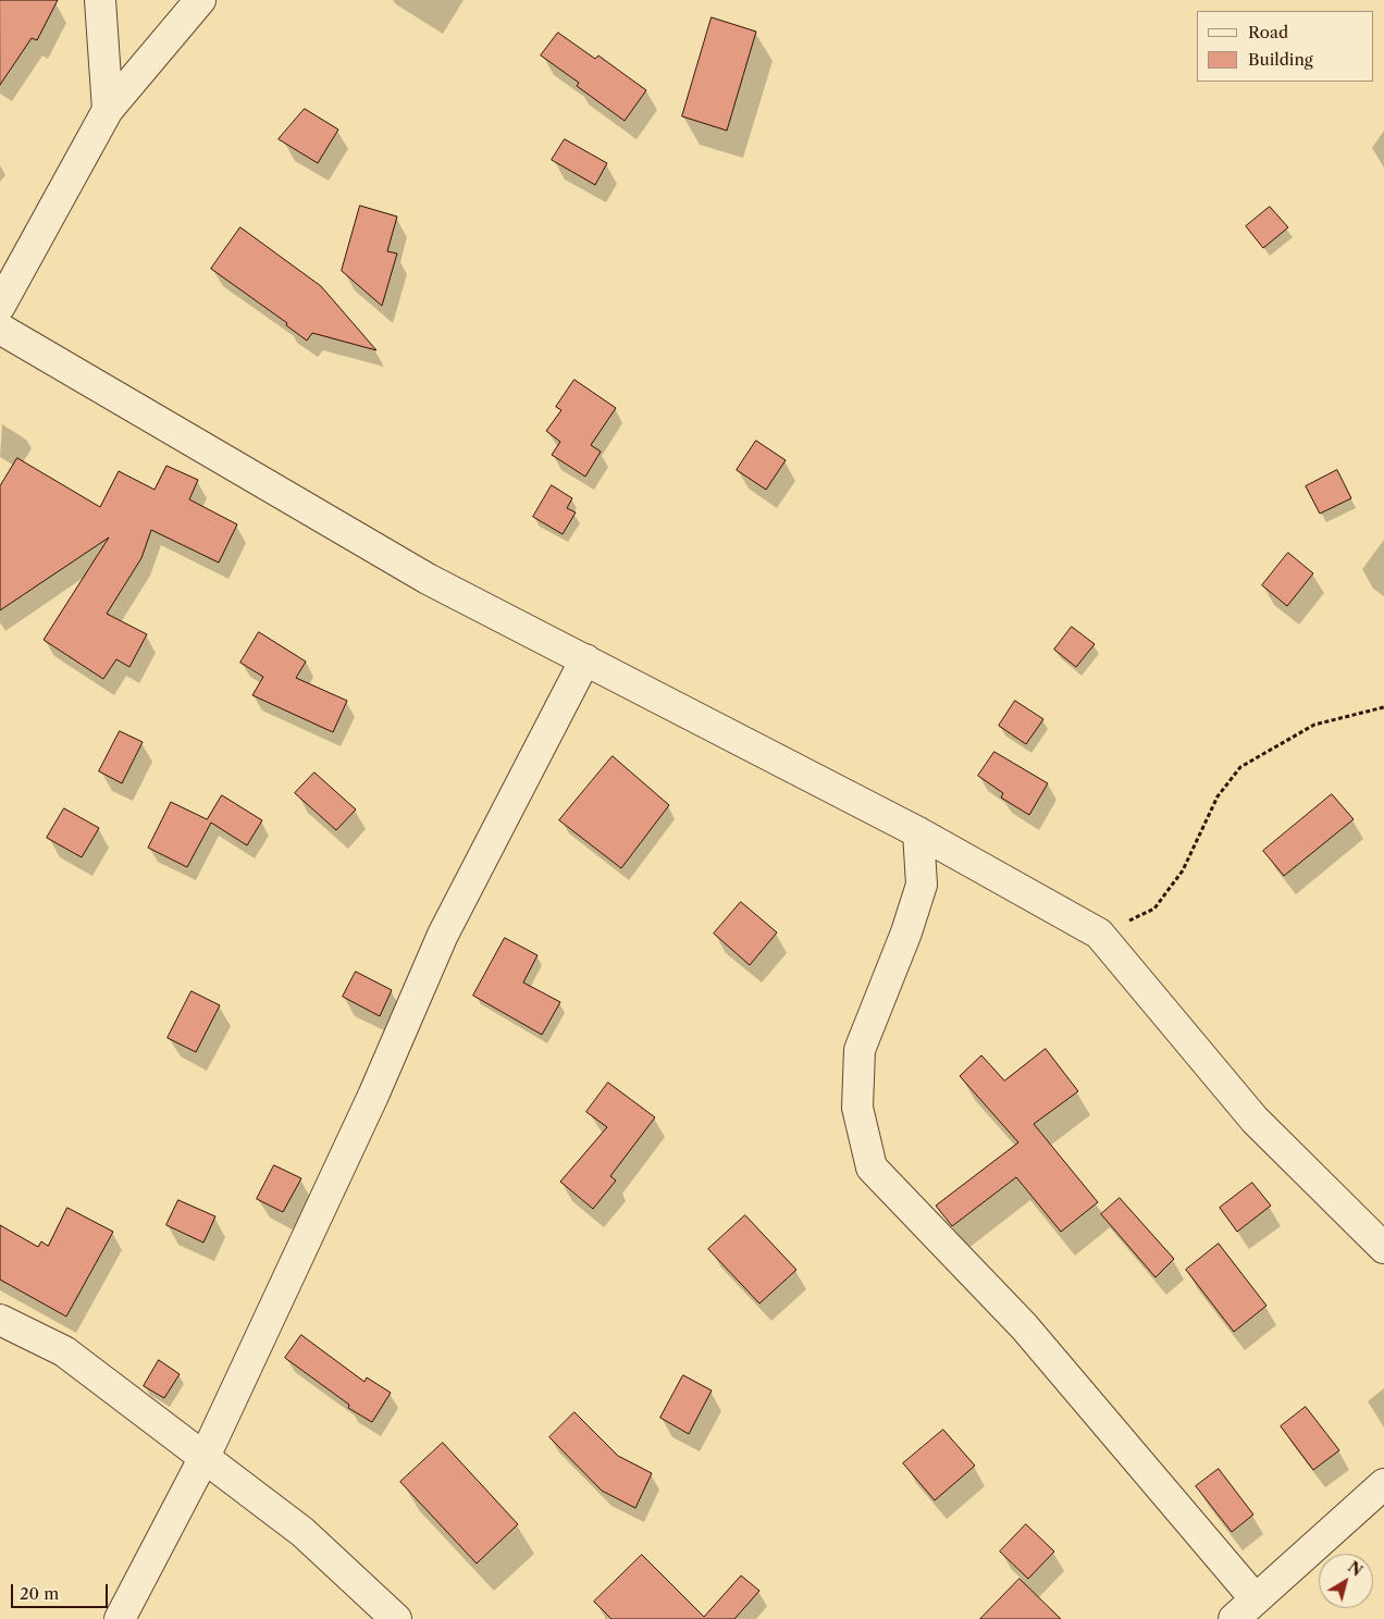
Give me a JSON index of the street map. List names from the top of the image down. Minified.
{"legend":["Road","Building"],"scale_bar":"20 m","north":"top right"}
